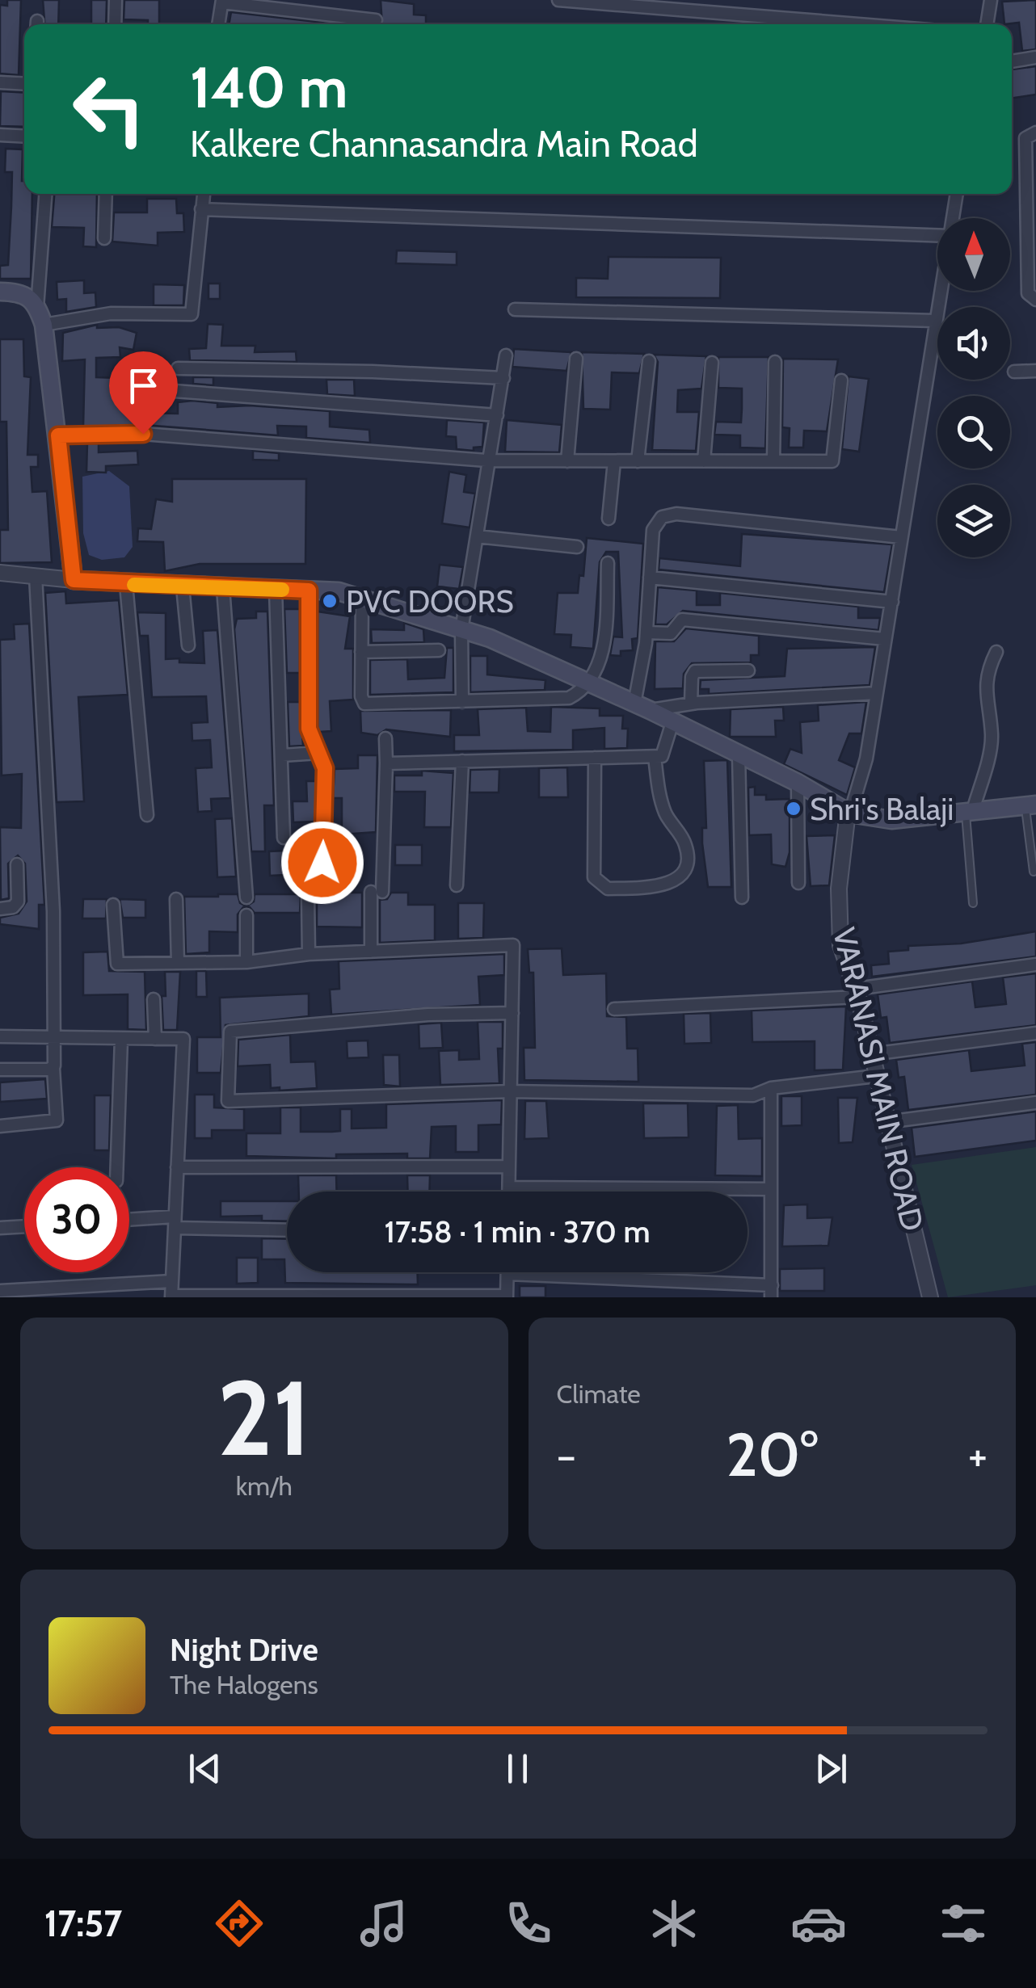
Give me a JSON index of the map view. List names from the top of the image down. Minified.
{"streets":{"street":["VARANASI MAIN ROAD"]},"places":["PVC DOORS","Shri's Balaji"],"north":"top","page":{"turn":["140 m","Kalkere Channasandra Main Road"],"limit":"30","trip":"17:58 · 1 min · 370 m","tile":[["21","km/h"],"Climate"],"heat":["−","20°","+"],"song":["Night Drive","The Halogens"],"tabs":"17:57"}}
